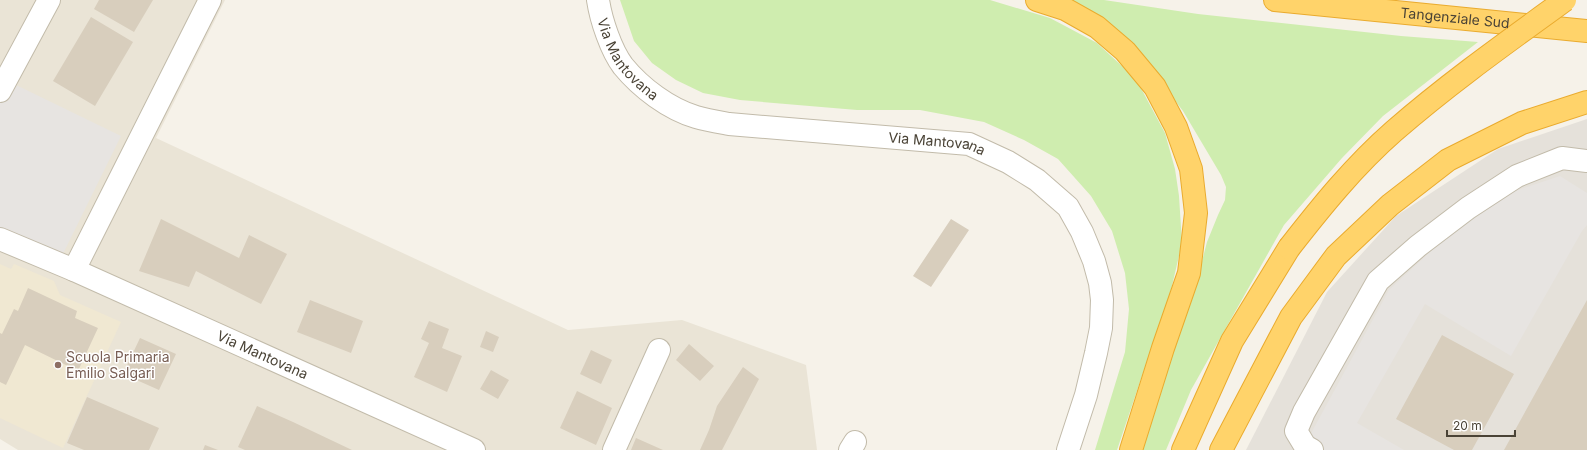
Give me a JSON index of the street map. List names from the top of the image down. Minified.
{"streets":{"highway":["Tangenziale Sud"],"street":["Via Mantovana"]},"places":["Scuola Primaria Emilio Salgari"],"scale_bar":"20 m"}
